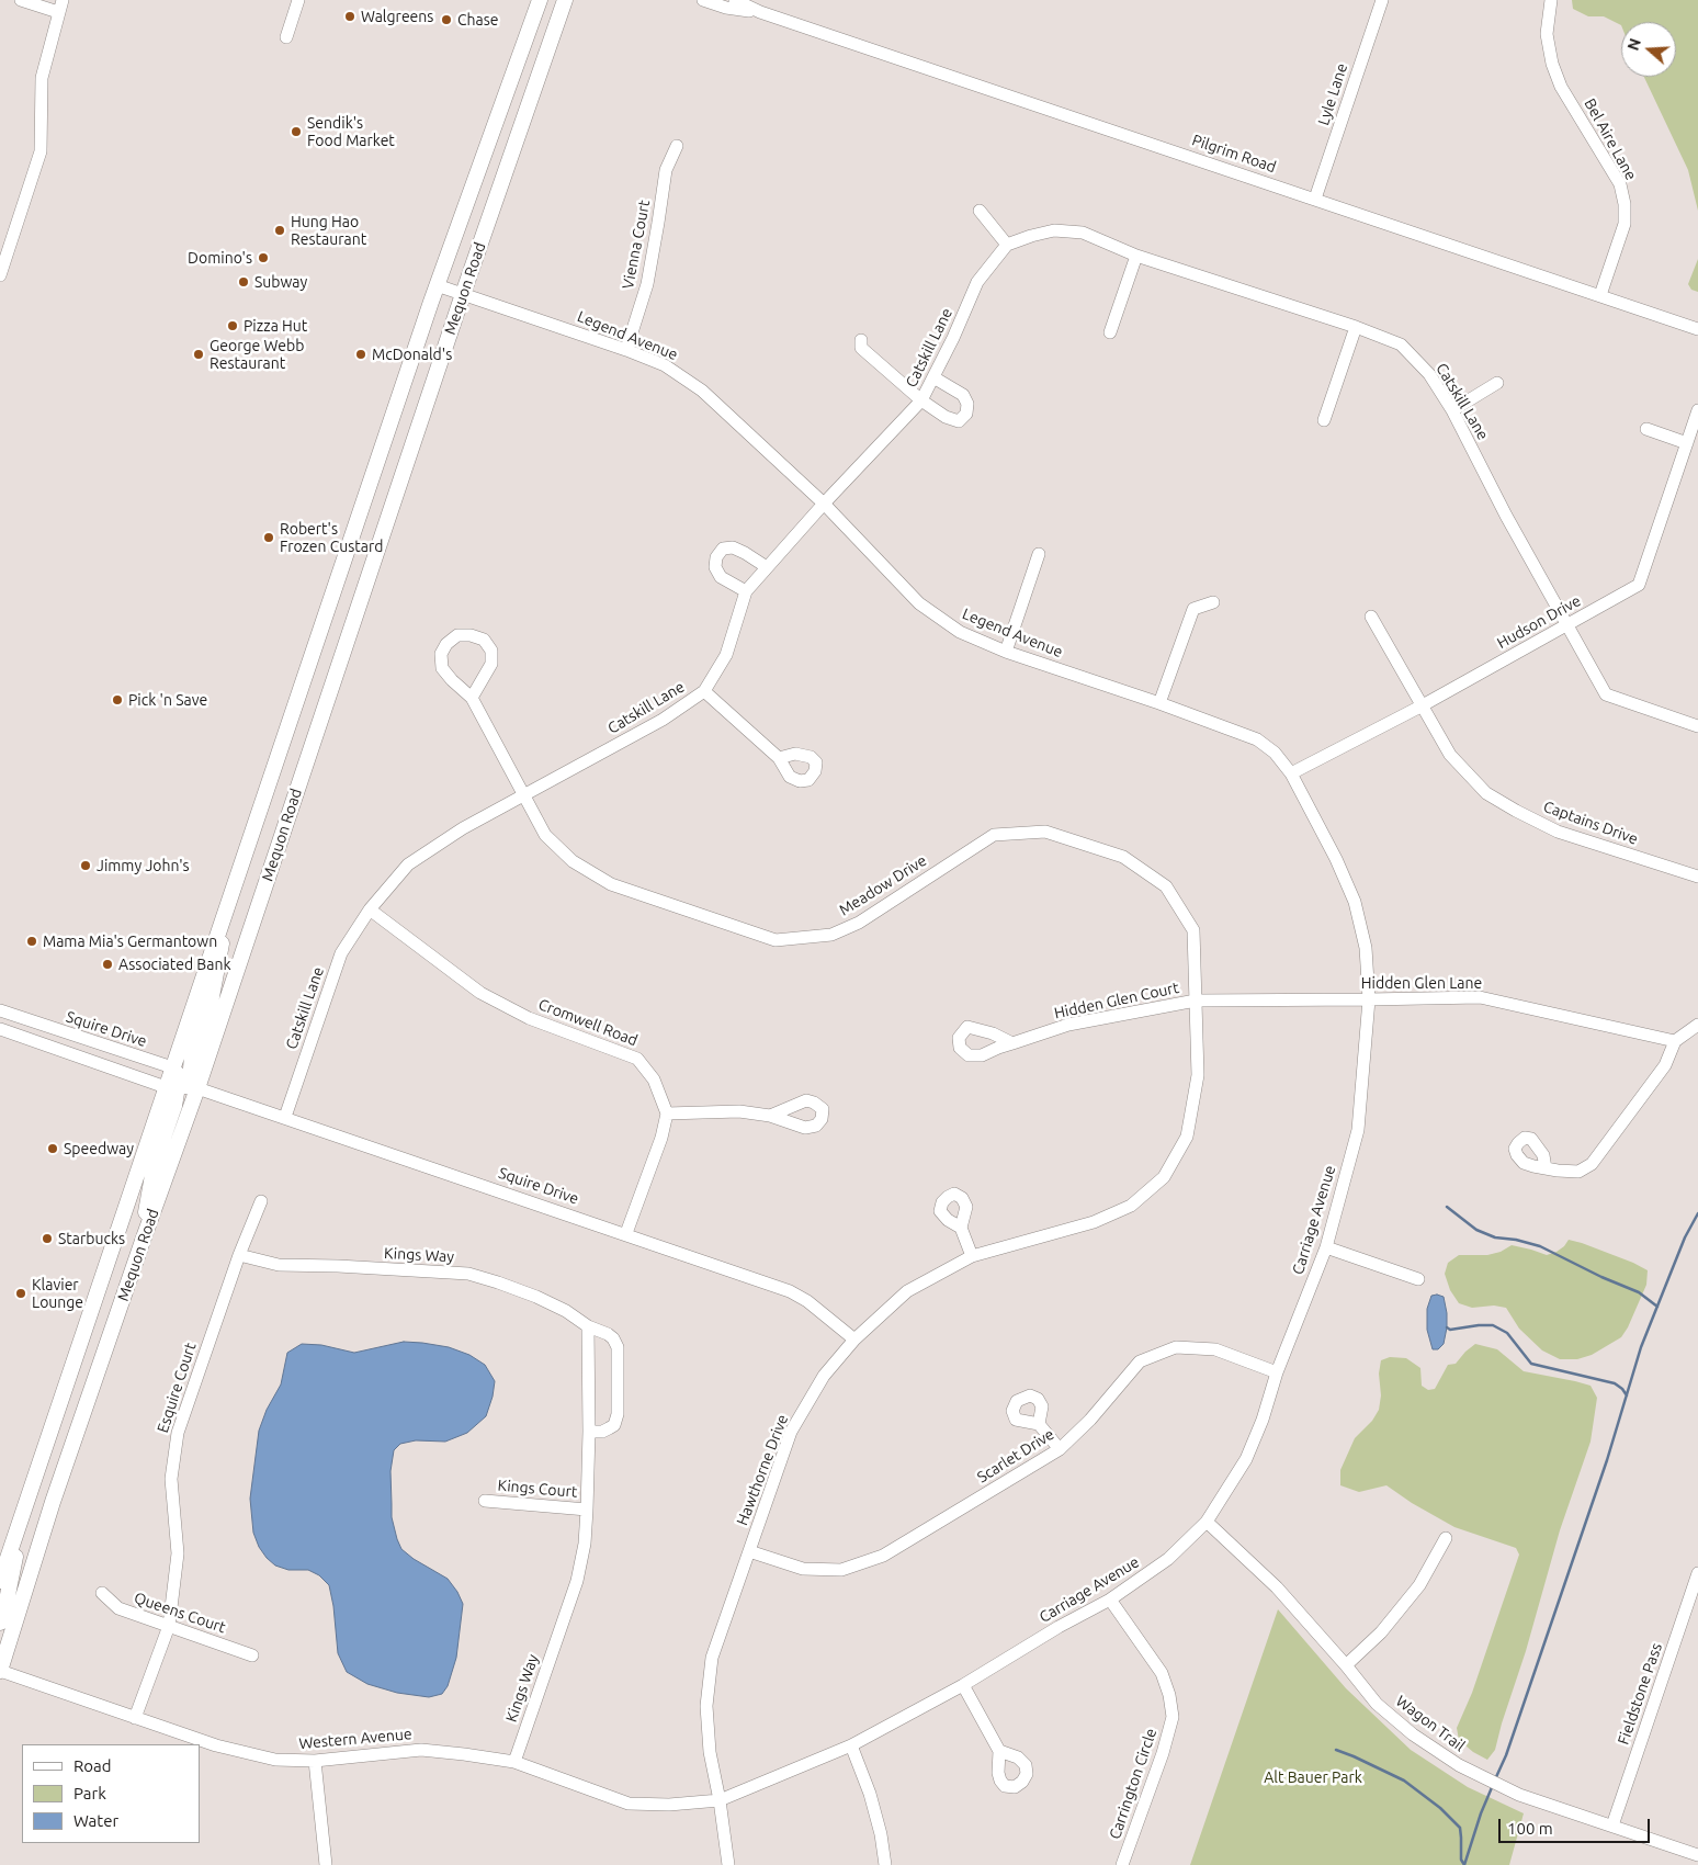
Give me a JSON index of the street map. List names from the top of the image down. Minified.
{"streets":{"main road":["Mequon Road"],"street":["Lyle Lane","Bel Aire Lane","Pilgrim Road","Vienna Court","Legend Avenue","Catskill Lane","Hudson Drive","Captains Drive","Meadow Drive","Hidden Glen Lane","Hidden Glen Court","Cromwell Road","Squire Drive","Carriage Avenue","Kings Way","Esquire Court","Scarlet Drive","Hawthorne Drive","Kings Court","Queens Court","Fieldstone Pass","Wagon Trail","Western Avenue","Carrington Circle"]},"crossings":[["Lyle Lane","Pilgrim Road"],["Bel Aire Lane","Pilgrim Road"],["Vienna Court","Legend Avenue"],["Mequon Road","Legend Avenue"],["Mequon Road","Squire Drive"],["Mequon Road","Western Avenue"],["Legend Avenue","Catskill Lane"],["Legend Avenue","Hudson Drive"],["Legend Avenue","Hidden Glen Lane"],["Legend Avenue","Carriage Avenue"],["Catskill Lane","Hudson Drive"],["Catskill Lane","Meadow Drive"],["Catskill Lane","Cromwell Road"],["Catskill Lane","Squire Drive"],["Hudson Drive","Captains Drive"],["Meadow Drive","Hidden Glen Lane"],["Meadow Drive","Hidden Glen Court"],["Meadow Drive","Hawthorne Drive"],["Hidden Glen Lane","Hidden Glen Court"],["Hidden Glen Lane","Carriage Avenue"],["Hidden Glen Lane","Hawthorne Drive"],["Hidden Glen Court","Hawthorne Drive"],["Squire Drive","Hawthorne Drive"],["Carriage Avenue","Scarlet Drive"],["Carriage Avenue","Hawthorne Drive"],["Carriage Avenue","Wagon Trail"],["Carriage Avenue","Western Avenue"],["Carriage Avenue","Carrington Circle"],["Kings Way","Esquire Court"],["Kings Way","Kings Court"],["Kings Way","Western Avenue"],["Esquire Court","Queens Court"],["Esquire Court","Western Avenue"],["Scarlet Drive","Hawthorne Drive"],["Hawthorne Drive","Western Avenue"],["Fieldstone Pass","Wagon Trail"]],"parks":["Alt Bauer Park"],"places":["Walgreens","Chase","Sendik's Food Market","Hung Hao Restaurant","Domino's","Subway","Pizza Hut","George Webb Restaurant","McDonald's","Robert's Frozen Custard","Pick 'n Save","Jimmy John's","Mama Mia's Germantown","Associated Bank","Speedway","Starbucks","Klavier Lounge"],"legend":["Road","Park","Water"],"scale_bar":"100 m","north":"left"}
